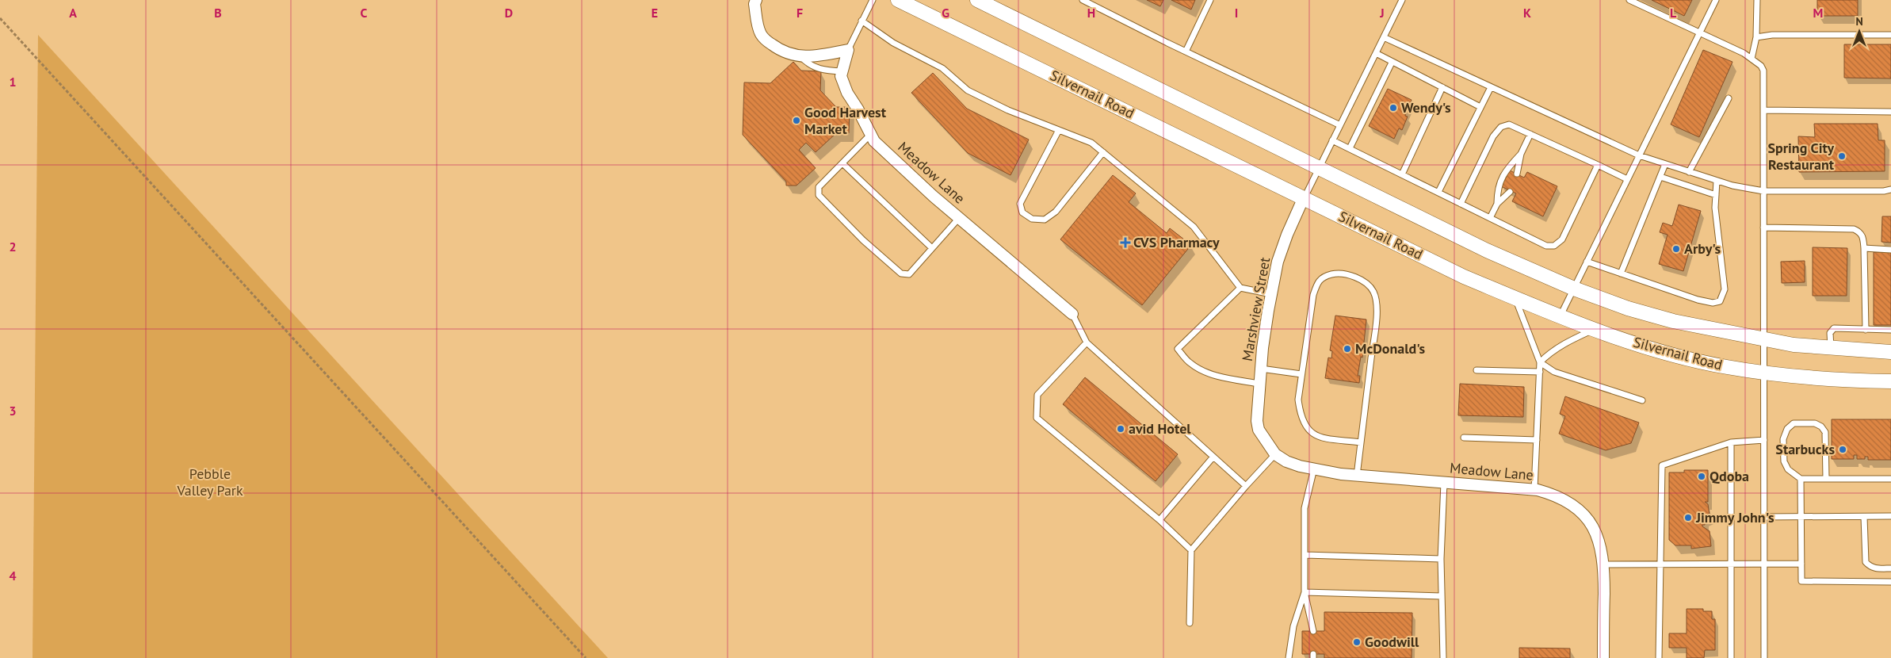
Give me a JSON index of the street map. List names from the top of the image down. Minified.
{"streets":{"street":["Silvernail Road","Meadow Lane","Marshview Street"]},"crossings":[["Silvernail Road","Marshview Street"],["Meadow Lane","Marshview Street"]],"parks":["Pebble Valley Park"],"places":{"other":["Wendy's","Good Harvest Market","Spring City Restaurant","Arby's","McDonald's","avid Hotel","Starbucks","Qdoba","Jimmy John's","Goodwill"],"health":["CVS Pharmacy"]},"north":"top","grid":{"columns":["A","B","C","D","E","F","G","H","I","J","K","L","M"],"rows":["1","2","3","4"]}}
